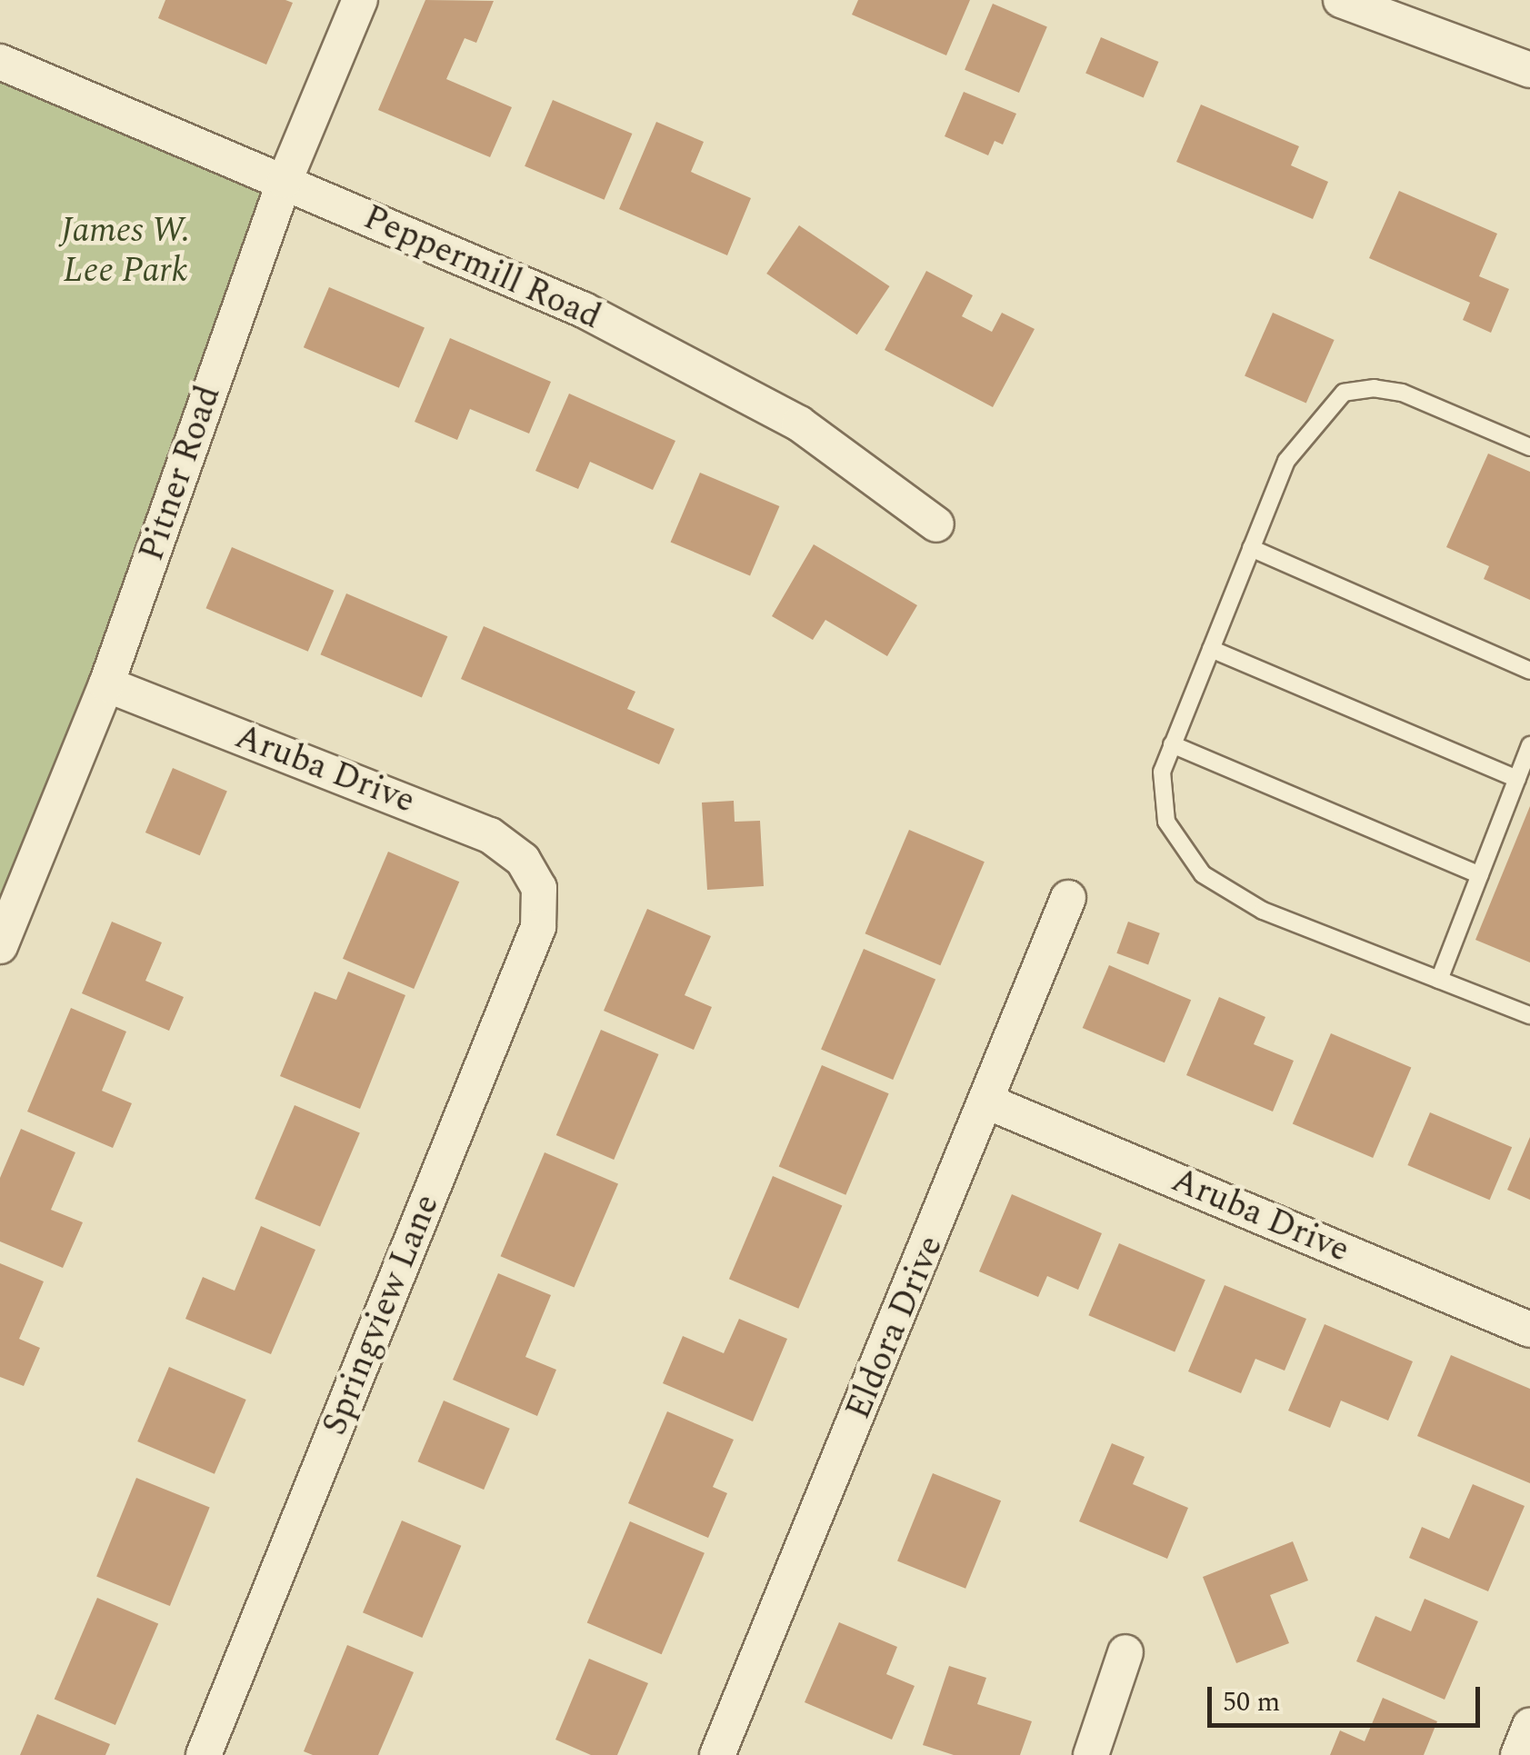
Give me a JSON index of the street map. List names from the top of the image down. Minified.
{"streets":{"street":["Peppermill Road","Pitner Road","Aruba Drive","Springview Lane","Eldora Drive"]},"crossings":[["Peppermill Road","Pitner Road"],["Pitner Road","Aruba Drive"],["Aruba Drive","Springview Lane"],["Aruba Drive","Eldora Drive"]],"parks":["James W. Lee Park"],"scale_bar":"50 m"}
